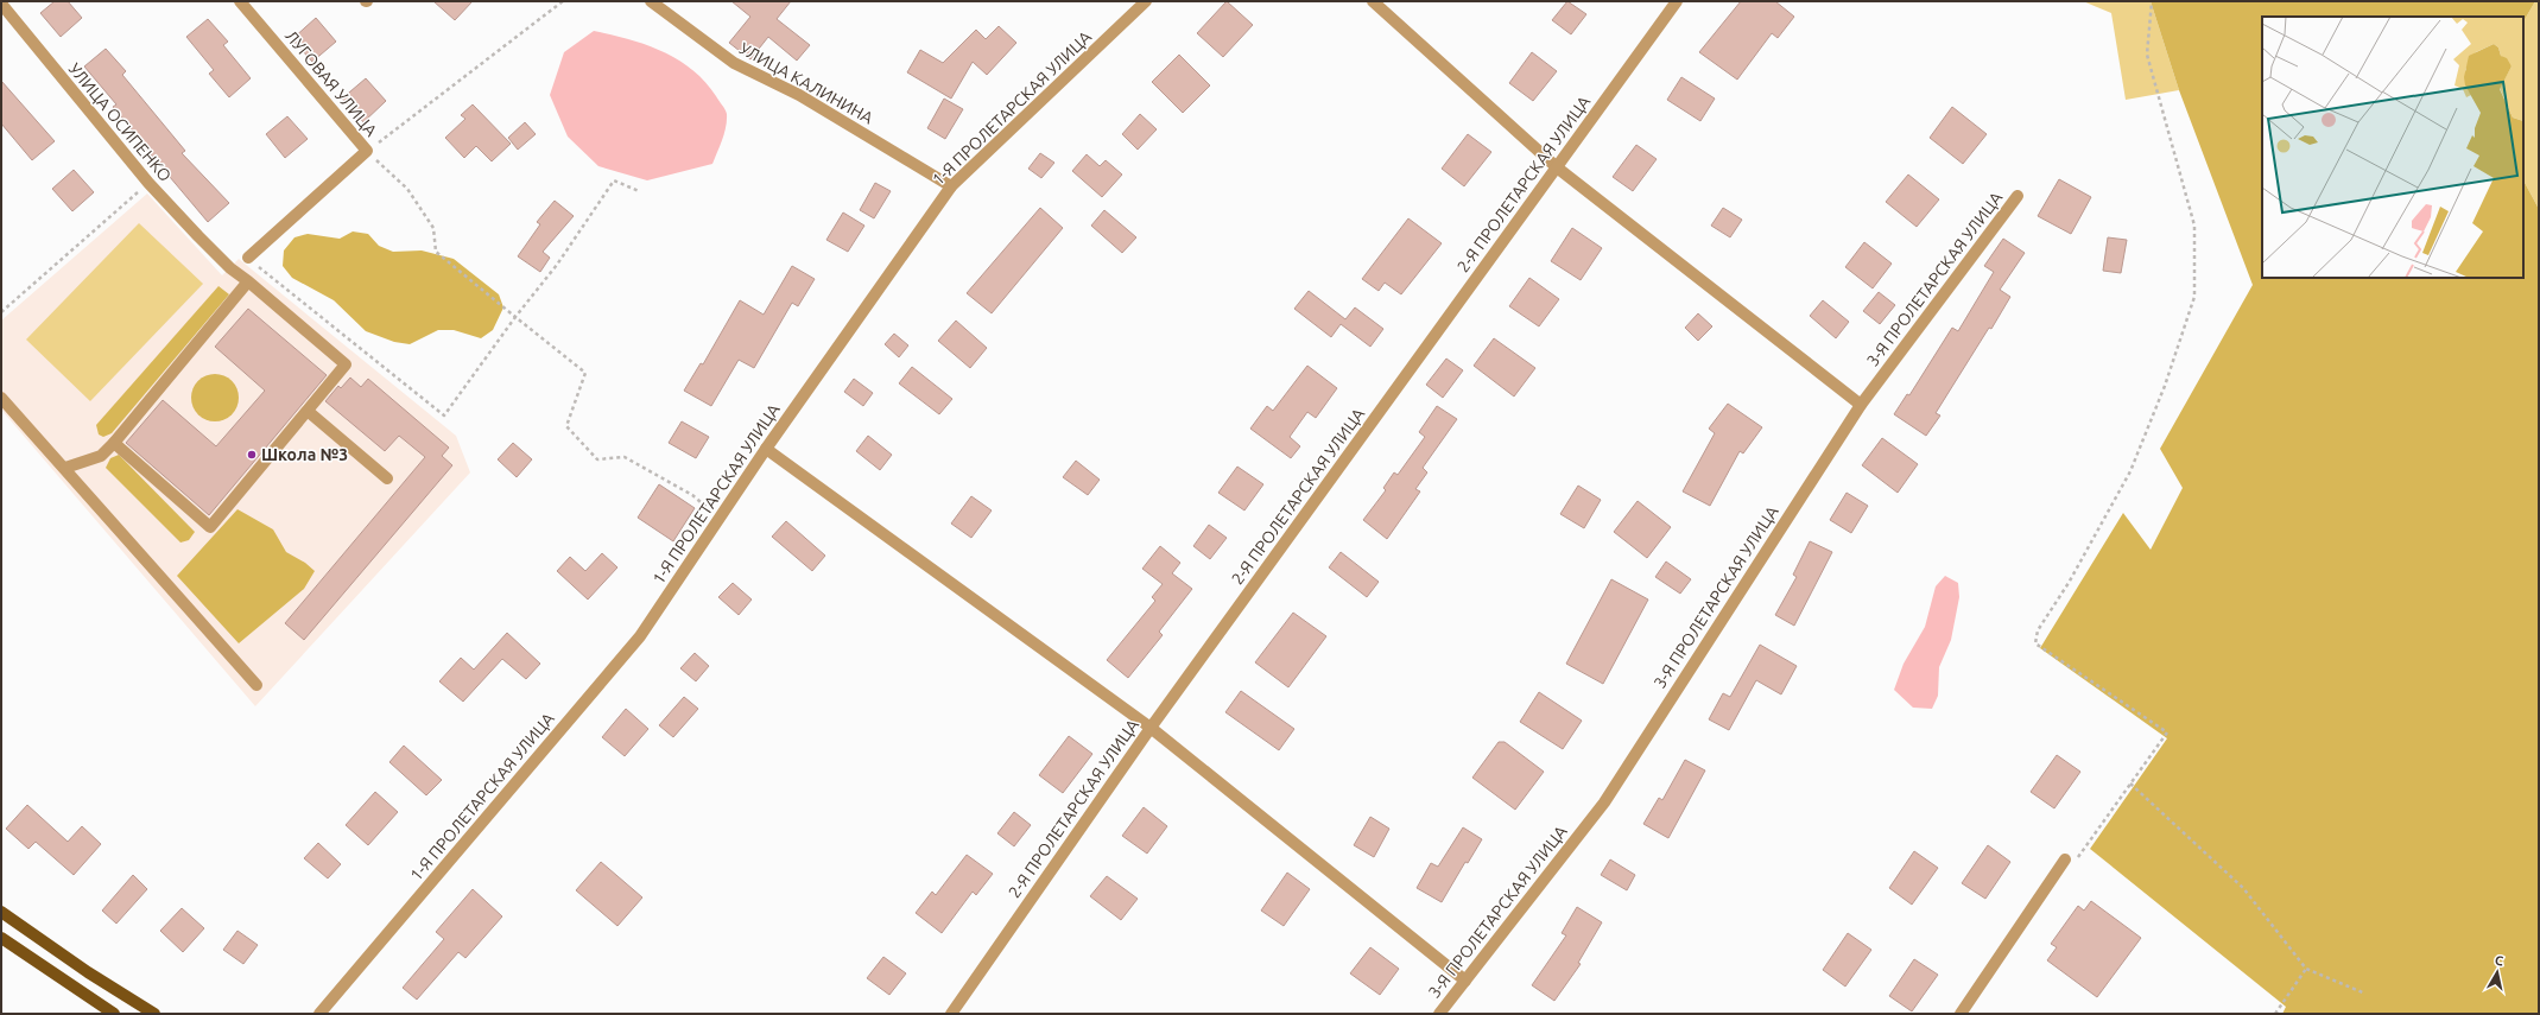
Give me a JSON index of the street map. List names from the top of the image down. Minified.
{"streets":{"street":["ЛУГОВАЯ УЛИЦА","УЛИЦА КАЛИНИНА","1-Я ПРОЛЕТАРСКАЯ УЛИЦА","УЛИЦА ОСИПЕНКО","2-Я ПРОЛЕТАРСКАЯ УЛИЦА","3-Я ПРОЛЕТАРСКАЯ УЛИЦА"]},"crossings":[["УЛИЦА КАЛИНИНА","1-Я ПРОЛЕТАРСКАЯ УЛИЦА"]],"places":["Школа №3"],"north":"top"}
